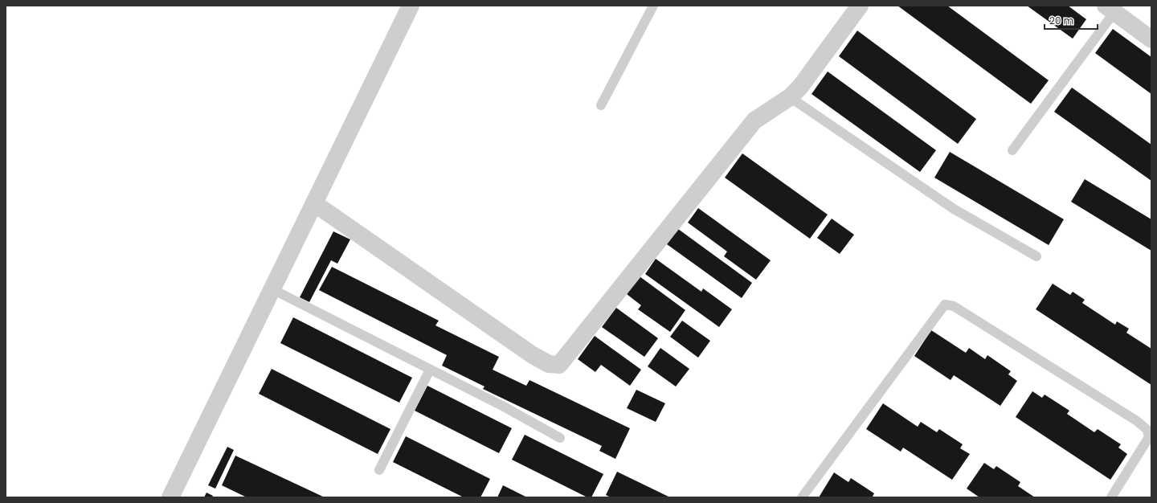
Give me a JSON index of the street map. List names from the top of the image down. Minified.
{"scale_bar":"20 m"}
